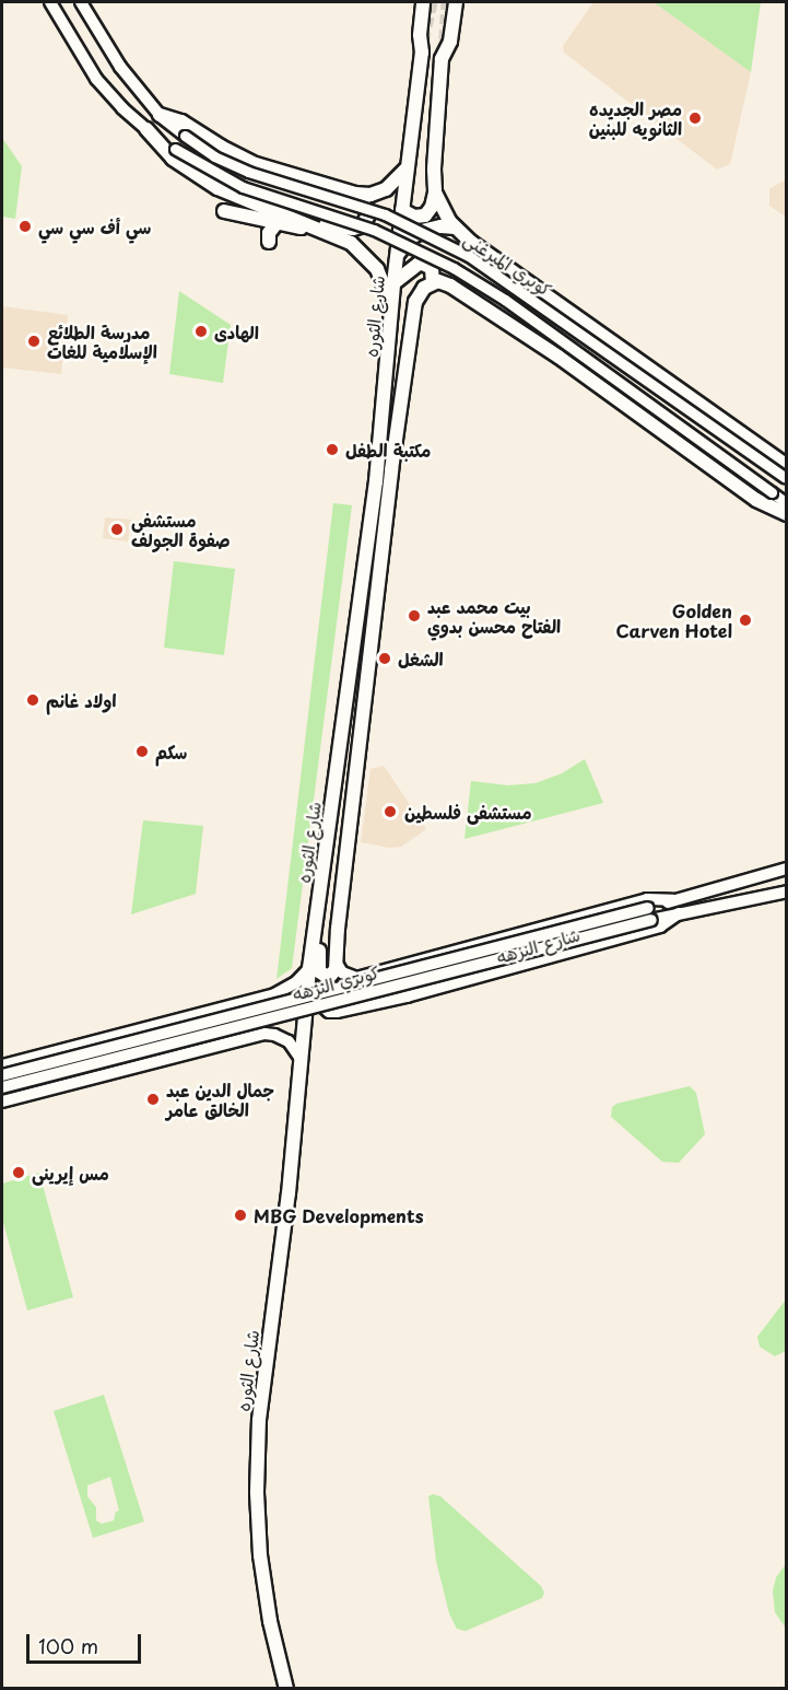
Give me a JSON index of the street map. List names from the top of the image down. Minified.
{"streets":{"highway":["شارع الثوره"],"main road":["كوبري الميرغنى","شارع النزهه","كوبري النزهه"]},"crossings":[["شارع الثوره","شارع النزهه"],["شارع النزهه","كوبري النزهه"]],"places":["مصر الجديده الثانويه للبنين","سي أف سي سي","الهادى","مدرسة الطلائع الإسلامية للغات","مكتبة الطفل","مستشفى صفوة الجولف","بيت محمد عبد الفتاح محسن بدوي","Golden Carven Hotel","الشغل","اولاد غانم","سكم","مستشفى فلسطين","جمال الدين عبد الخالق عامر","مس إيرينى","MBG Developments"],"scale_bar":"100 m"}
